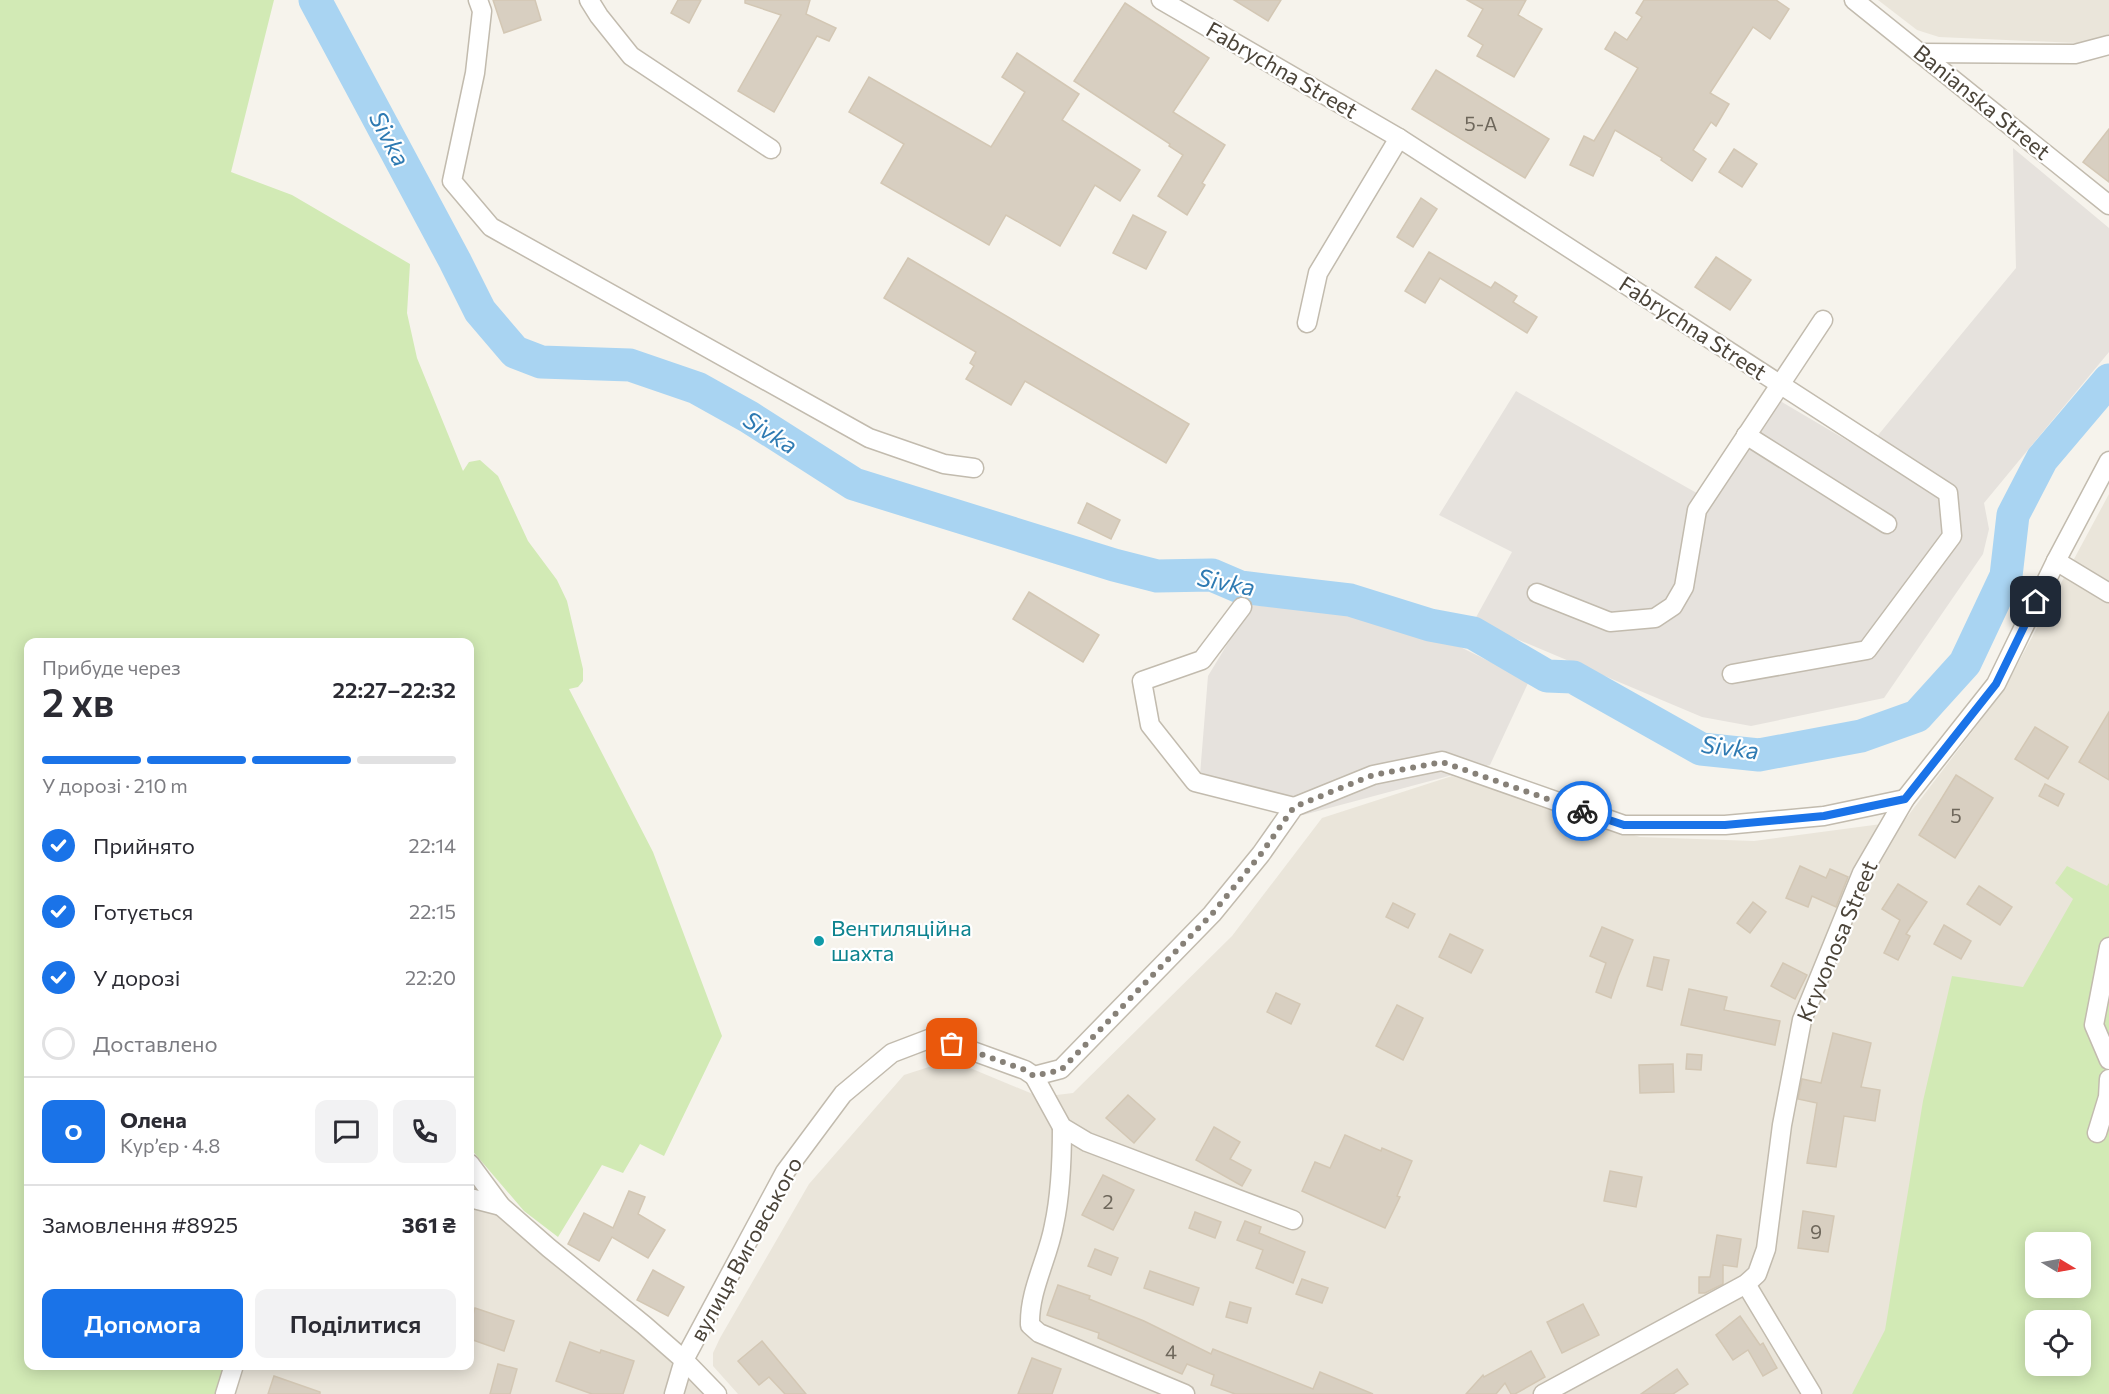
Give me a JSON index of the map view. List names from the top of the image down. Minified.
{"streets":{"street":["Fabrychna Street","Banianska Street","Kryvonosa Street","вулиця Виговського"]},"water":["Sivka"],"places":["Вентиляційна шахта"],"house_numbers":["5-А","5","2","9","4"],"north":"right","page":{"heading":["2 хв","Прибуде через","22:27–22:32"],"panel":["Олена","Кур’єр · 4.8","Замовлення #8925","361 ₴"],"bar":"У дорозі · 210 m","list":[["Прийнято","22:14"],["Готується","22:15"],["У дорозі","22:20"],"Доставлено"],"round":"О","buttons":["Допомога","Поділитися"]}}
